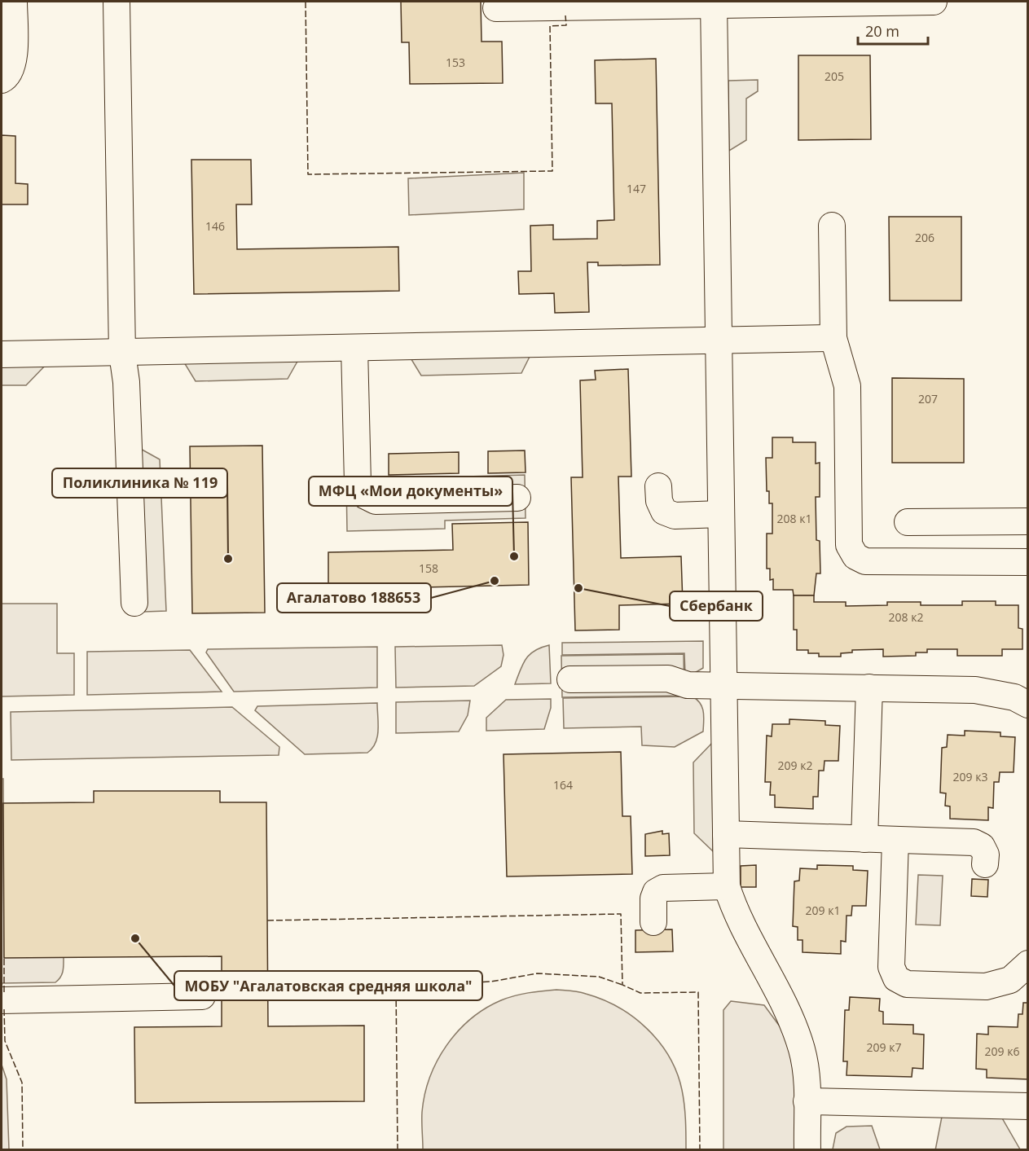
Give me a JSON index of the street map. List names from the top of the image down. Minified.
{"places":["МФЦ «Мои документы»","Поликлиника № 119","Агалатово 188653","Сбербанк","МОБУ \"Агалатовская средняя школа\""],"house_numbers":["153","205","147","146","206","207","208 к1","158","208 к2","209 к2","209 к3","164","209 к1","209 к7","209 к6"],"scale_bar":"20 m"}
